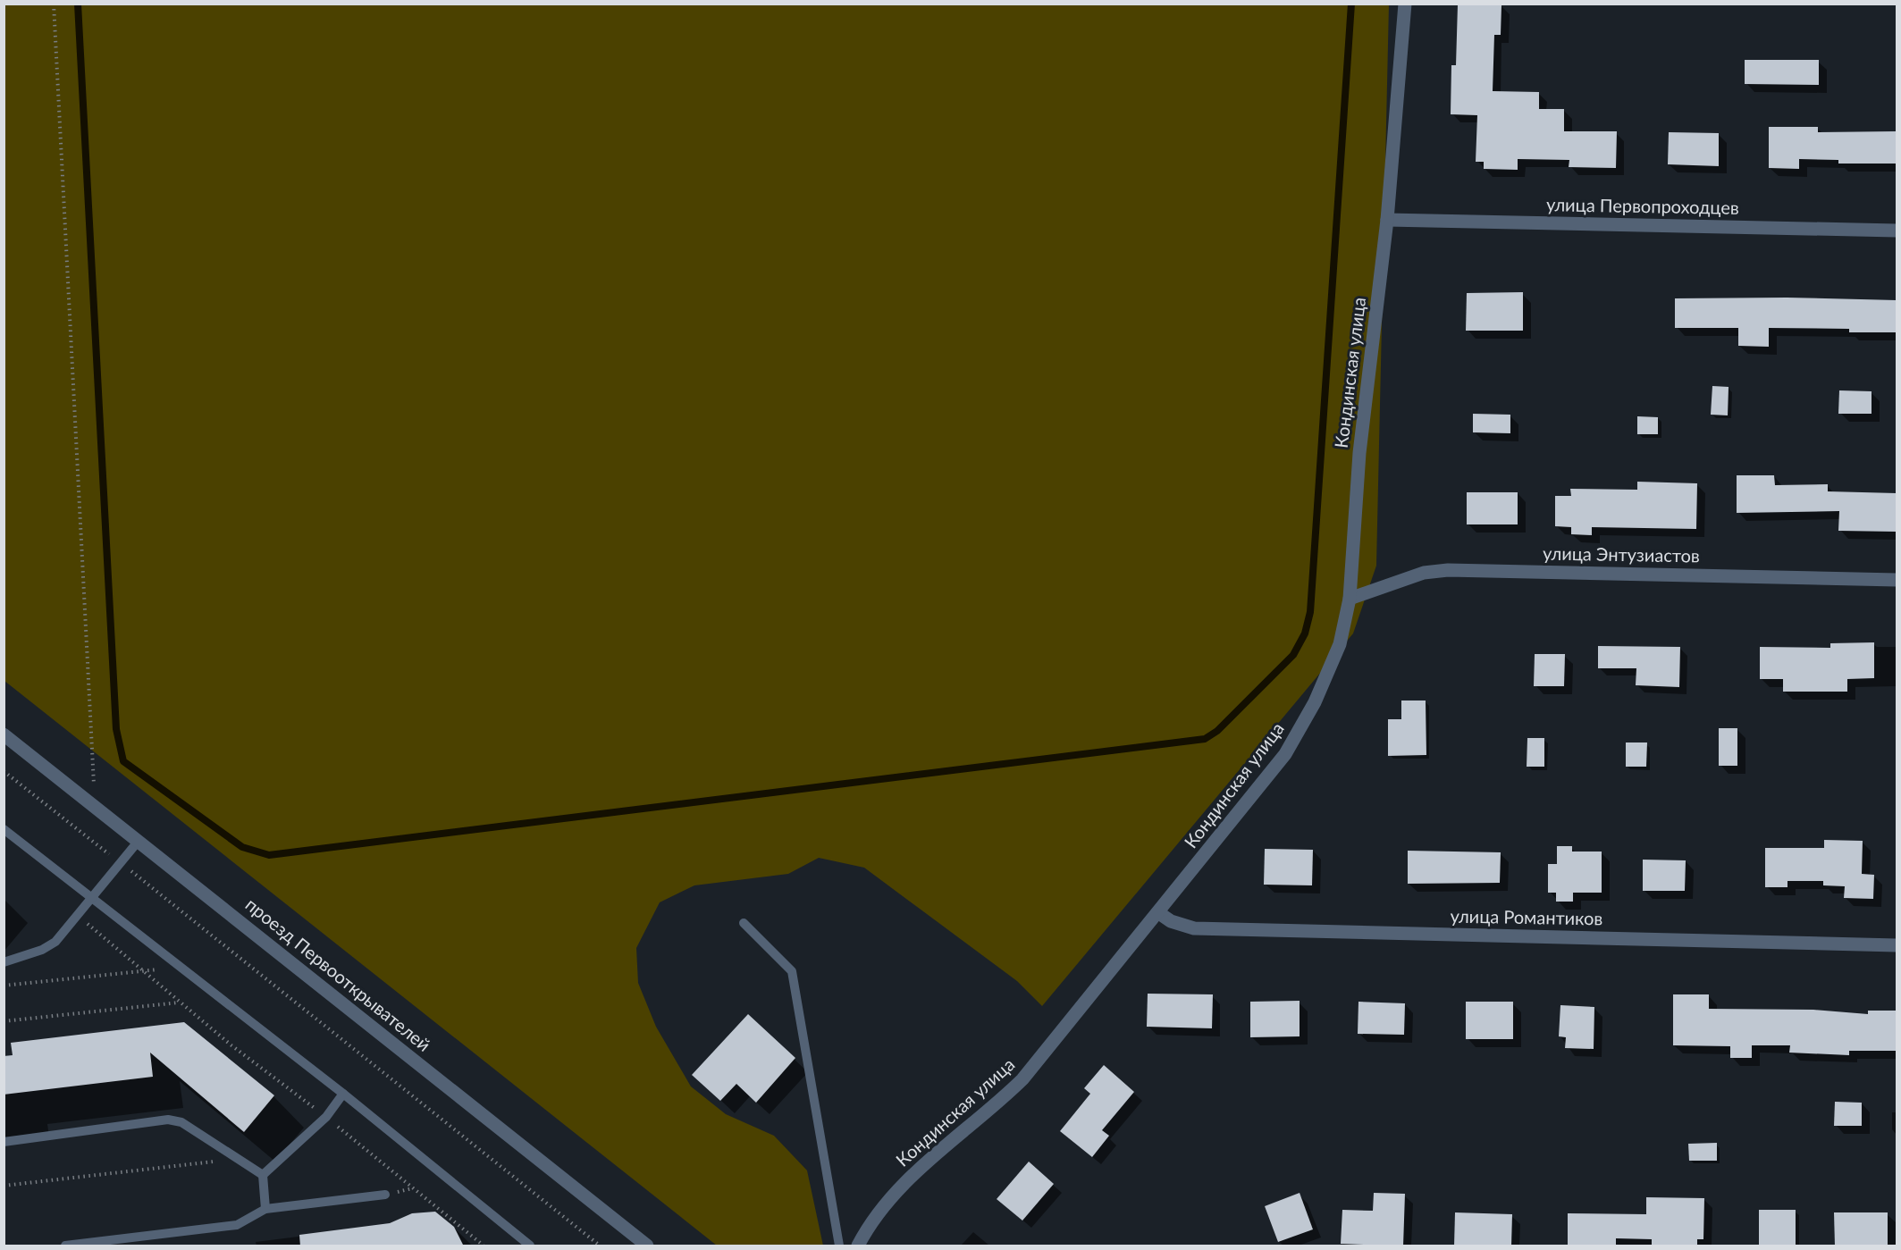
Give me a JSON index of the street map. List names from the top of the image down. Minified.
{"streets":{"street":["улица Первопроходцев","Кондинская улица","улица Энтузиастов","улица Романтиков","проезд Первооткрывателей"]},"crossings":[["улица Первопроходцев","Кондинская улица"],["Кондинская улица","улица Энтузиастов"],["Кондинская улица","улица Романтиков"]]}
